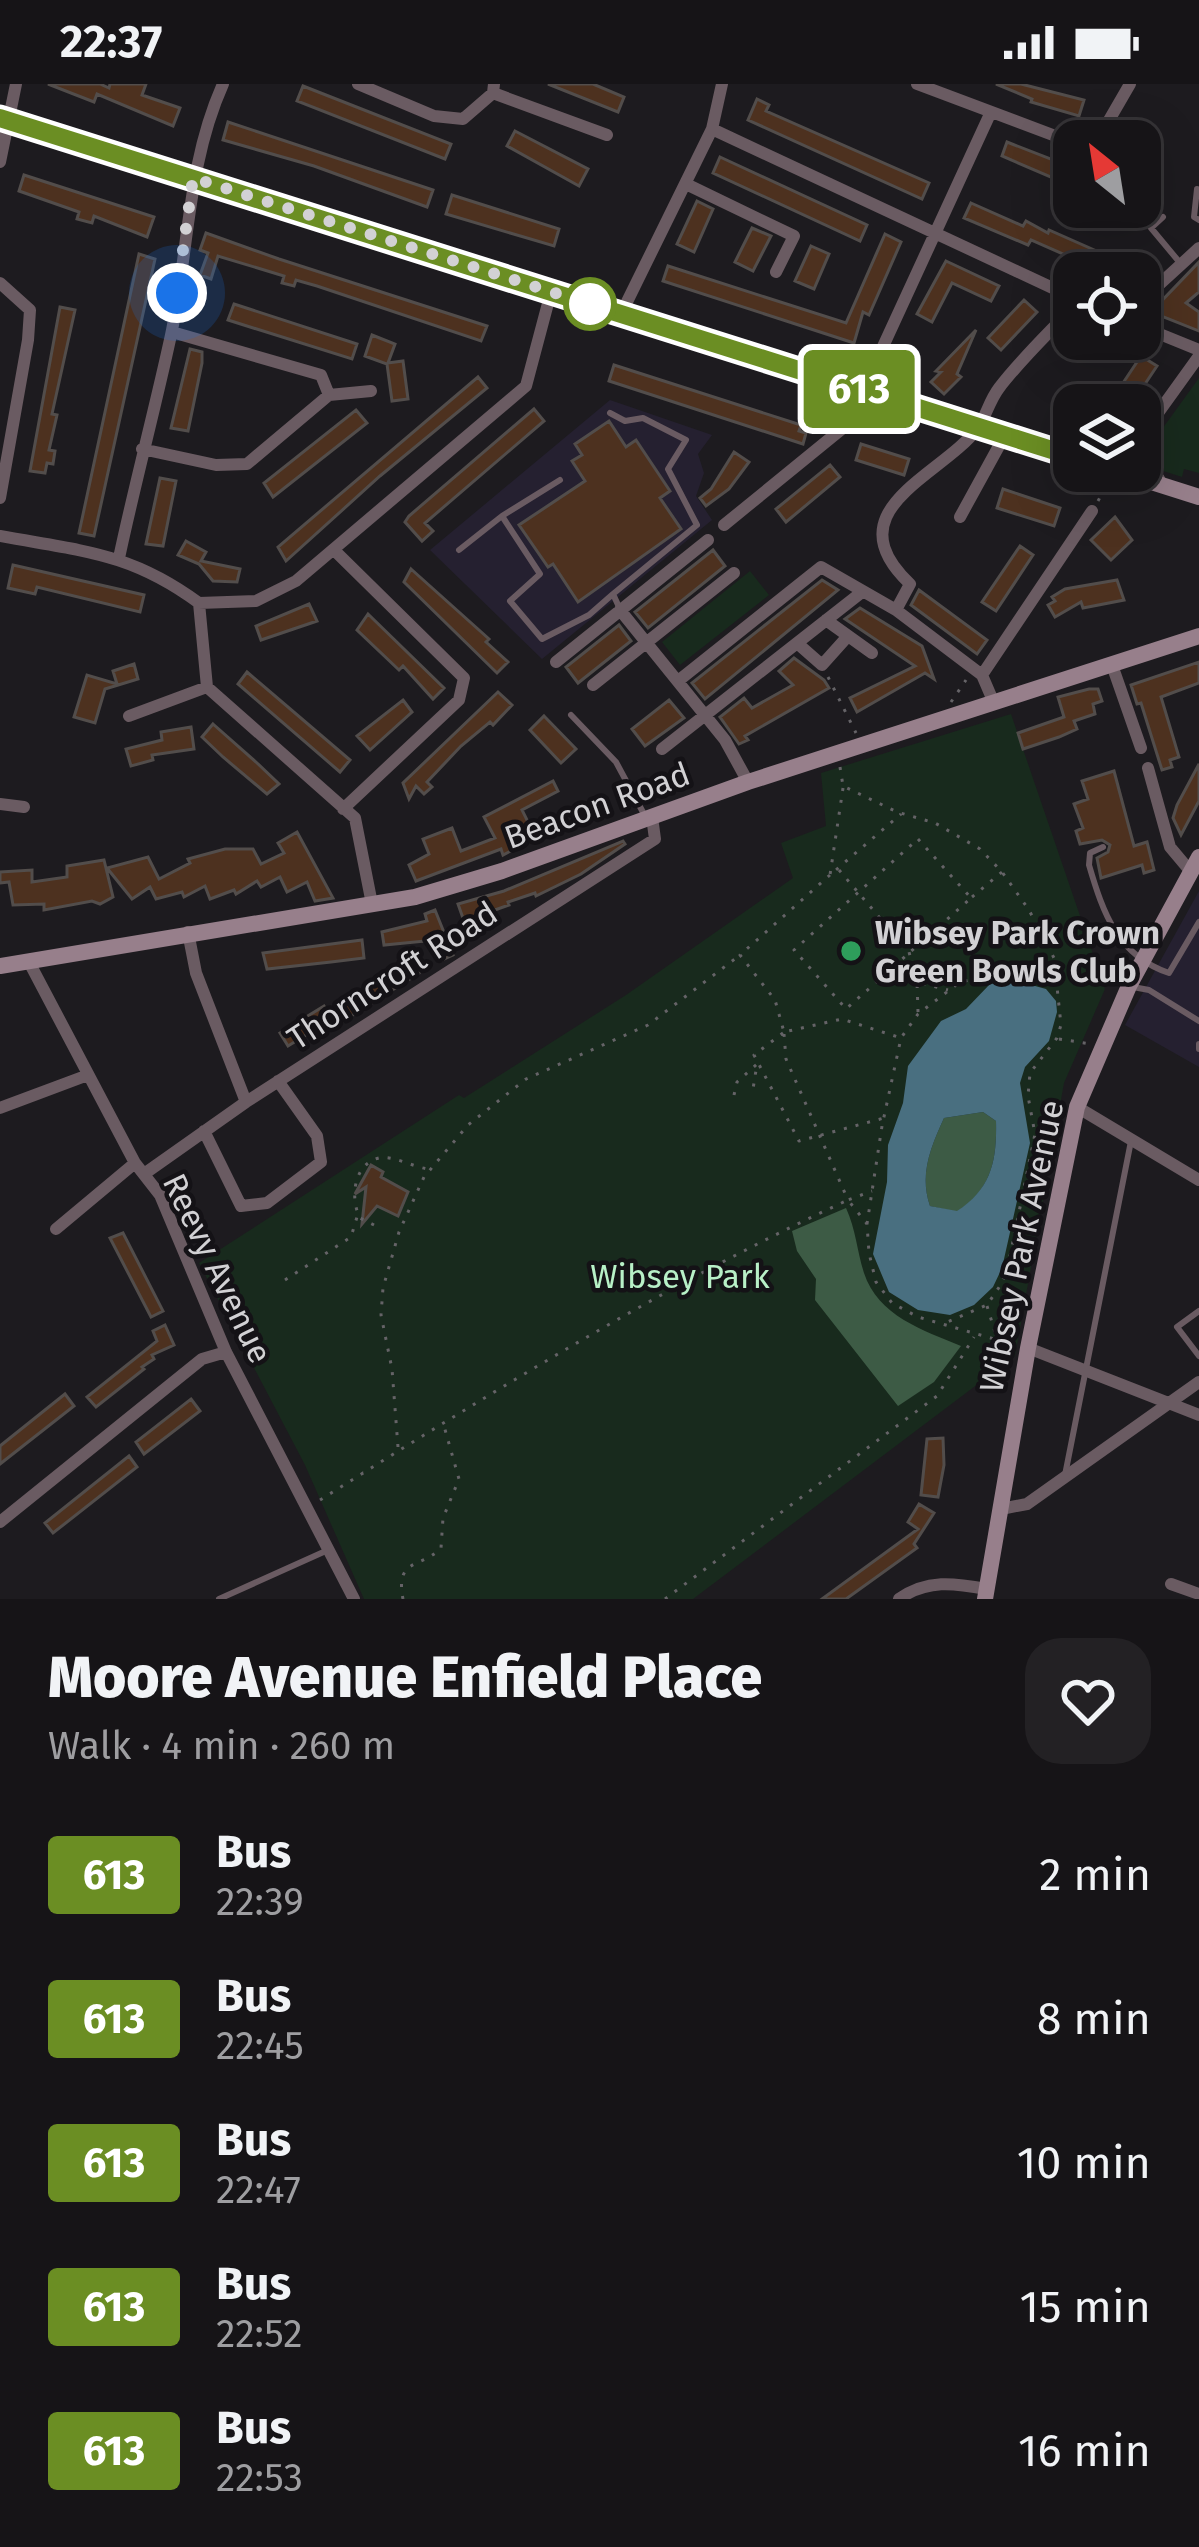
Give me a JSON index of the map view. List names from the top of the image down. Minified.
{"streets":{"street":["Beacon Road","Thorncroft Road","Wibsey Park Avenue","Reevy Avenue"]},"crossings":[["Beacon Road","Thorncroft Road"],["Beacon Road","Reevy Avenue"],["Thorncroft Road","Reevy Avenue"]],"parks":["Wibsey Park"],"places":["Wibsey Park Crown Green Bowls Club"],"lines":["bus line 613"],"north":"top left","page":{"status":"22:37","on_map":"613","heading":["Moore Avenue Enfield Place","Walk · 4 min · 260 m"],"list":[{"mark":"613","name":"Bus","note":"22:39","value":"2 min"},{"mark":"613","name":"Bus","note":"22:45","value":"8 min"},{"mark":"613","name":"Bus","note":"22:47","value":"10 min"},{"mark":"613","name":"Bus","note":"22:52","value":"15 min"},{"mark":"613","name":"Bus","note":"22:53","value":"16 min"}]}}
